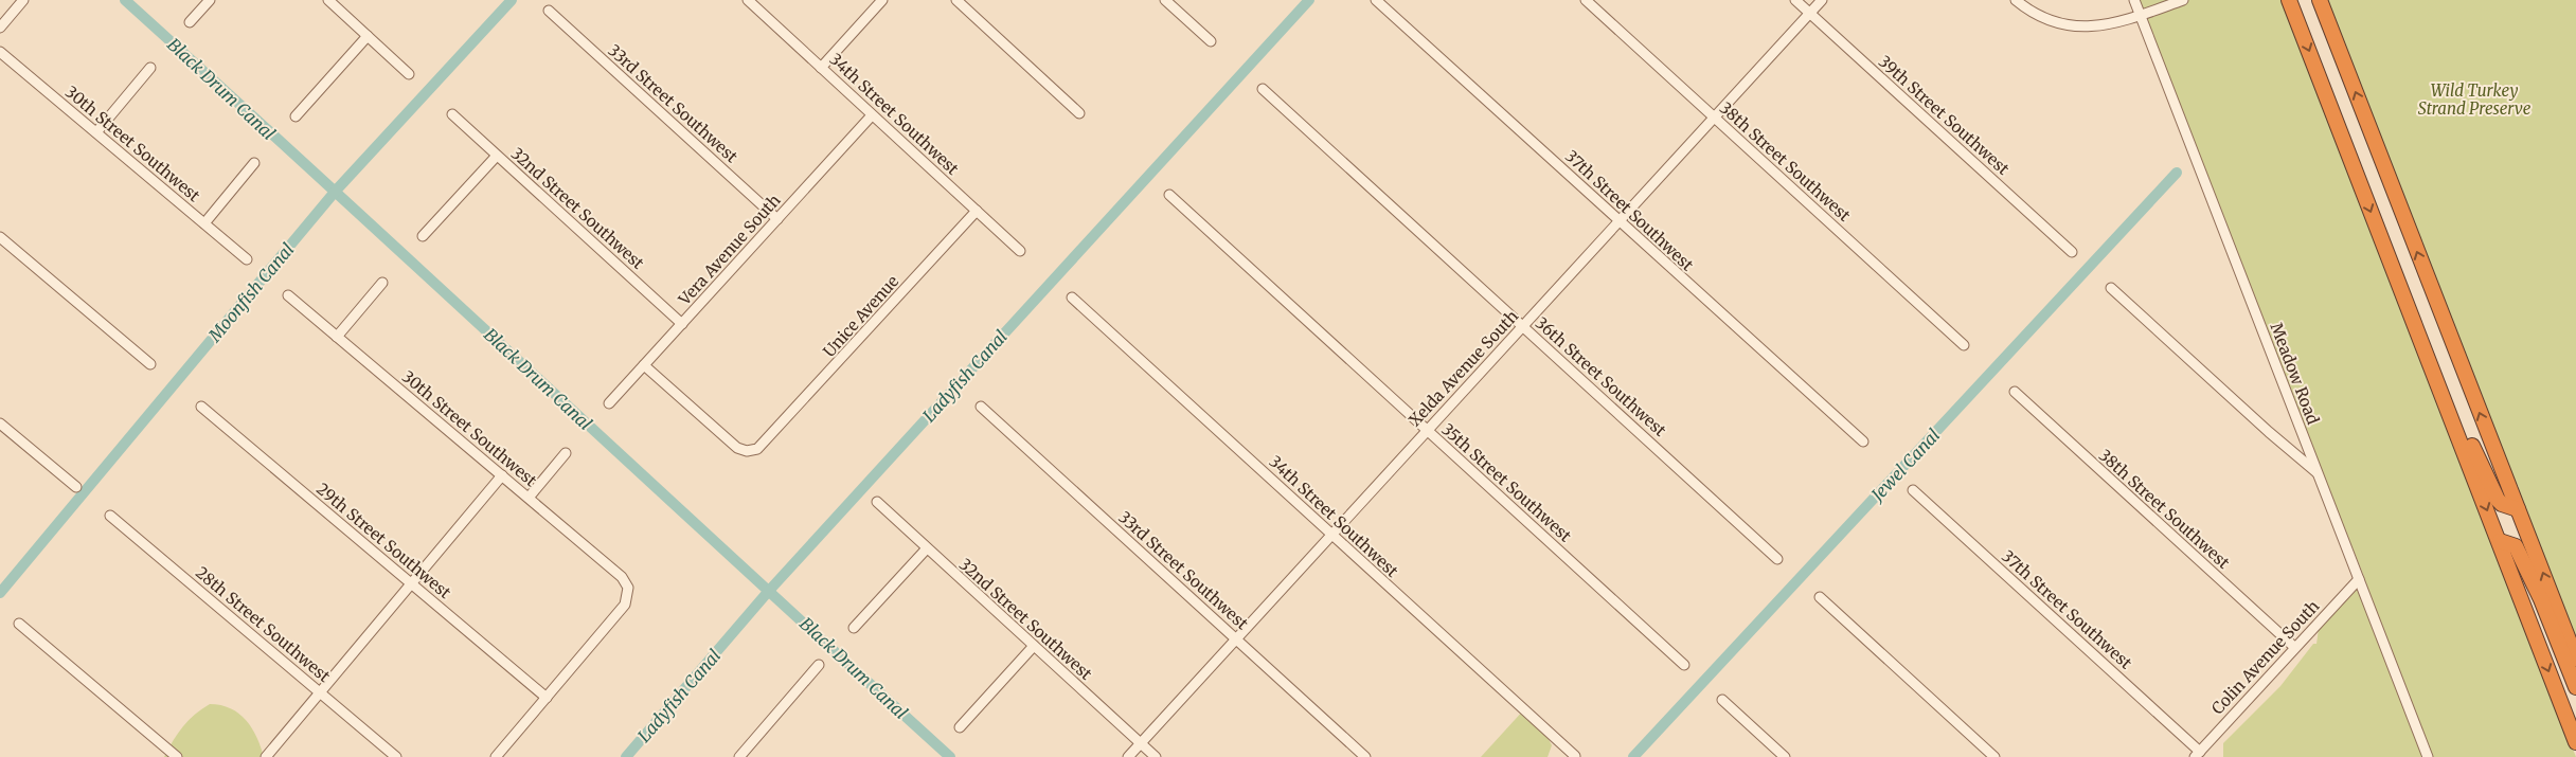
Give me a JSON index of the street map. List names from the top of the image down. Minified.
{"streets":{"street":["33rd Street Southwest","34th Street Southwest","39th Street Southwest","30th Street Southwest","38th Street Southwest","32nd Street Southwest","37th Street Southwest","Vera Avenue South","Unice Avenue","Xelda Avenue South","Meadow Road","36th Street Southwest","35th Street Southwest","29th Street Southwest","28th Street Southwest","Colin Avenue South"]},"crossings":[["33rd Street Southwest","Vera Avenue South"],["33rd Street Southwest","Xelda Avenue South"],["34th Street Southwest","Vera Avenue South"],["34th Street Southwest","Unice Avenue"],["34th Street Southwest","Xelda Avenue South"],["39th Street Southwest","Xelda Avenue South"],["30th Street Southwest","29th Street Southwest"],["38th Street Southwest","Xelda Avenue South"],["38th Street Southwest","Colin Avenue South"],["32nd Street Southwest","Vera Avenue South"],["32nd Street Southwest","Xelda Avenue South"],["37th Street Southwest","Xelda Avenue South"],["37th Street Southwest","Colin Avenue South"],["Vera Avenue South","Unice Avenue"],["Xelda Avenue South","36th Street Southwest"],["Xelda Avenue South","35th Street Southwest"],["Meadow Road","Colin Avenue South"]],"water":["Black Drum Canal","Moonfish Canal","Ladyfish Canal","Jewel Canal"],"parks":["Wild Turkey Strand Preserve"]}
